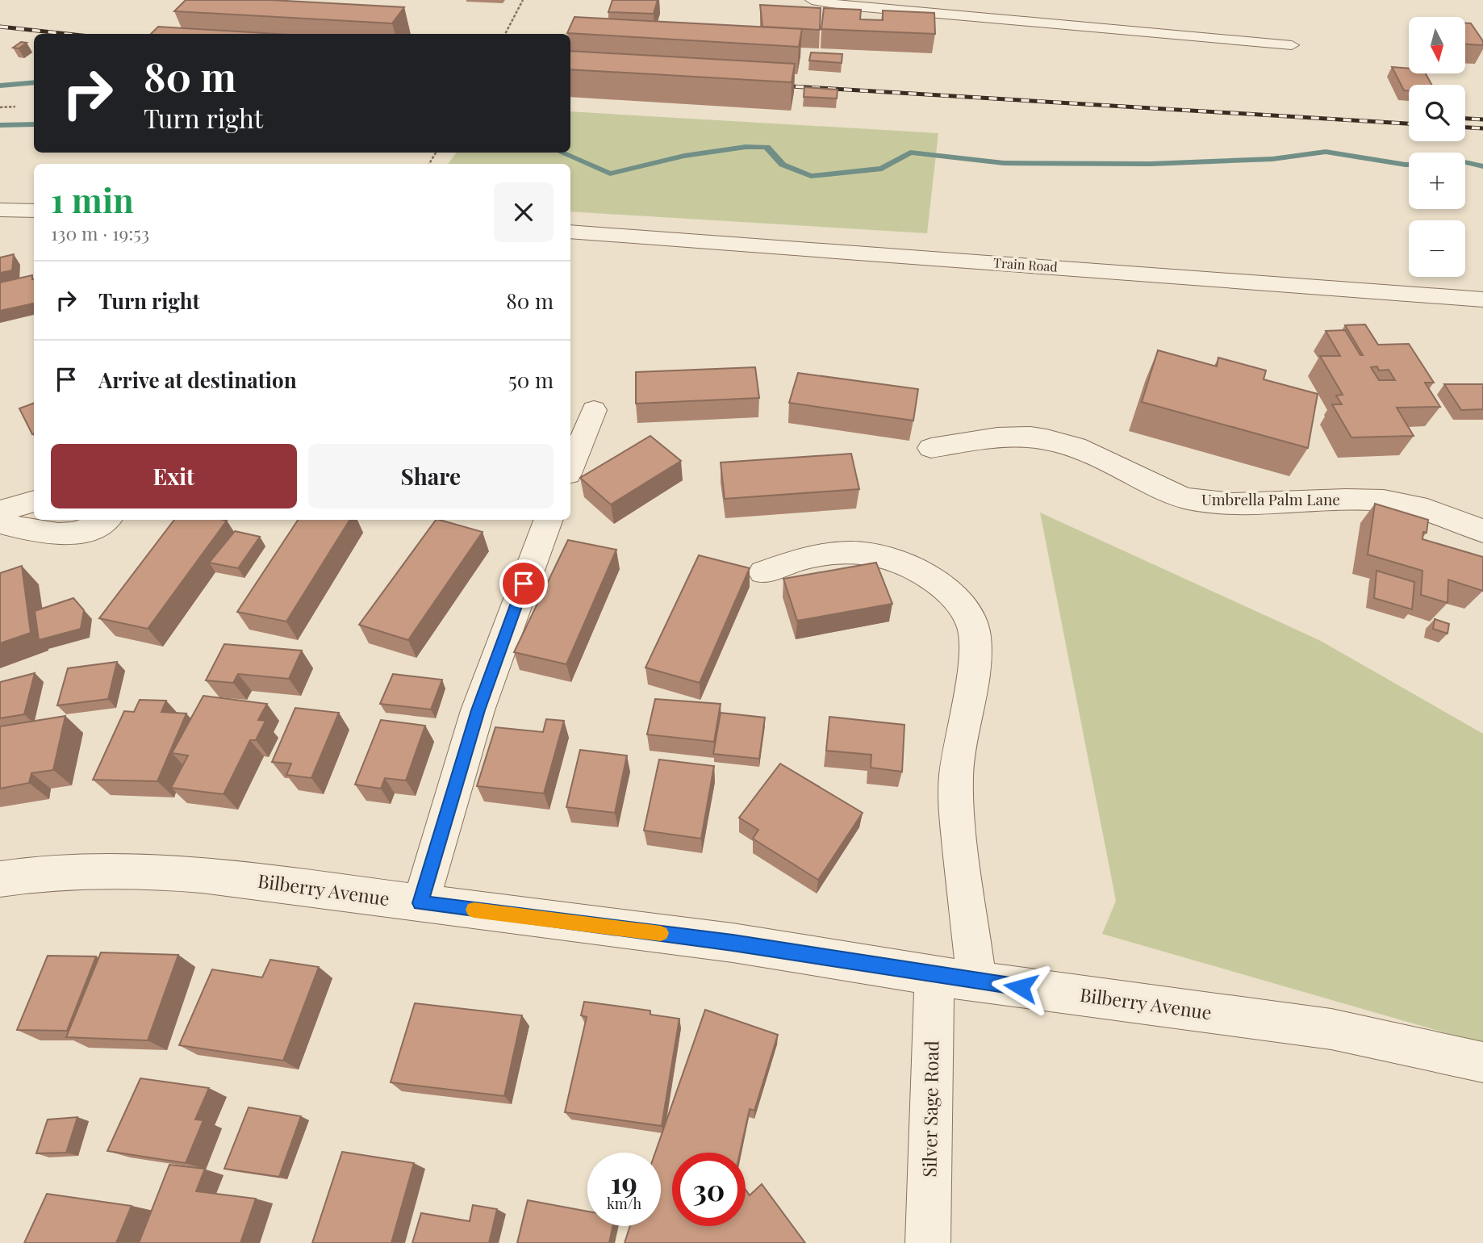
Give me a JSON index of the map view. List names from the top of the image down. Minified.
{"streets":{"street":["Train Road","Umbrella Palm Lane","Bilberry Avenue","Silver Sage Road"]},"crossings":[["Bilberry Avenue","Silver Sage Road"]],"north":"bottom","page":{"map_buttons":["+","−"],"turn":["80 m","Turn right"],"heading":["1 min","130 m · 19:53"],"list":[{"name":"Turn right","value":"80 m"},{"name":"Arrive at destination","value":"50 m"}],"buttons":["Exit","Share"],"speed":"19 km/h","limit":"30"}}
